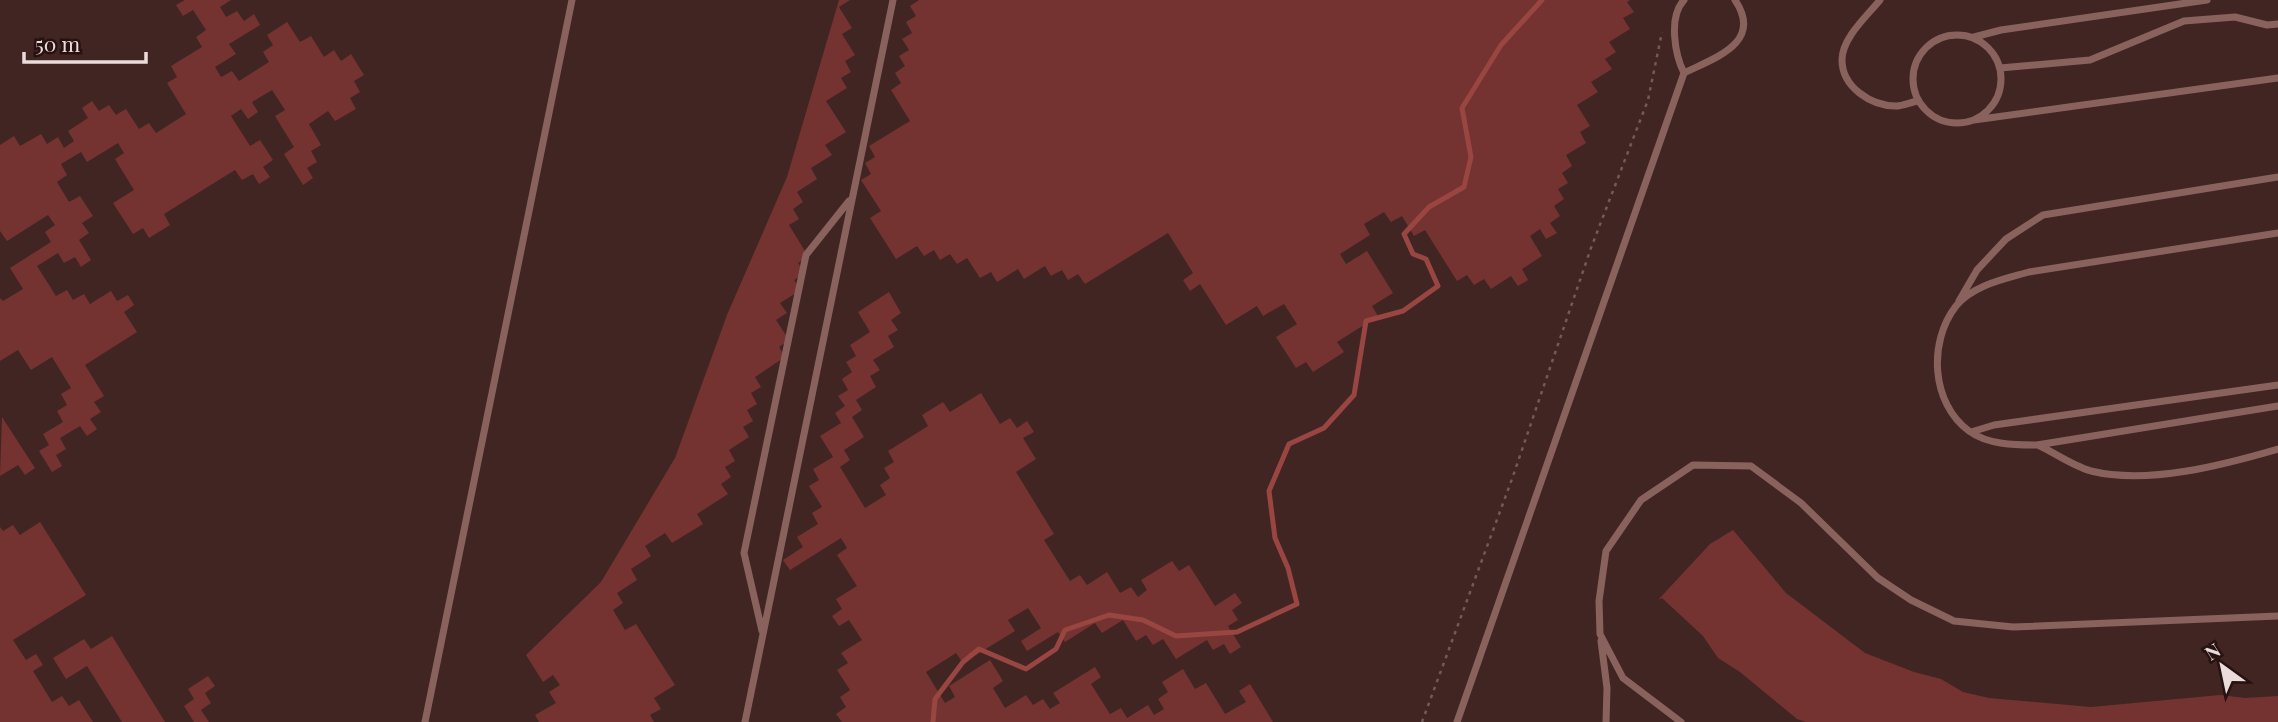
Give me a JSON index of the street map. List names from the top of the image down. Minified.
{"scale_bar":"50 m","north":"top left"}
